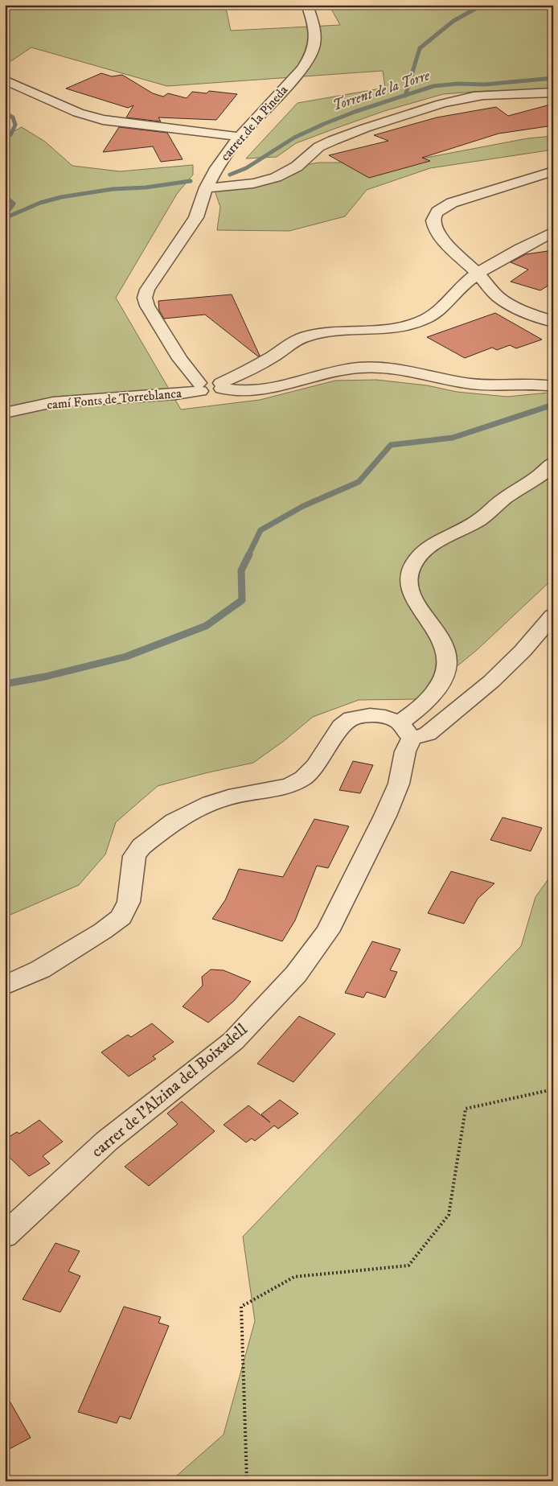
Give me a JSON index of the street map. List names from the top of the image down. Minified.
{"streets":{"street":["carrer de la Pineda","camí Fonts de Torreblanca","carrer de l'Alzina del Boixadell"]},"crossings":[["carrer de la Pineda","camí Fonts de Torreblanca"]],"water":["Torrent de la Torre"]}
